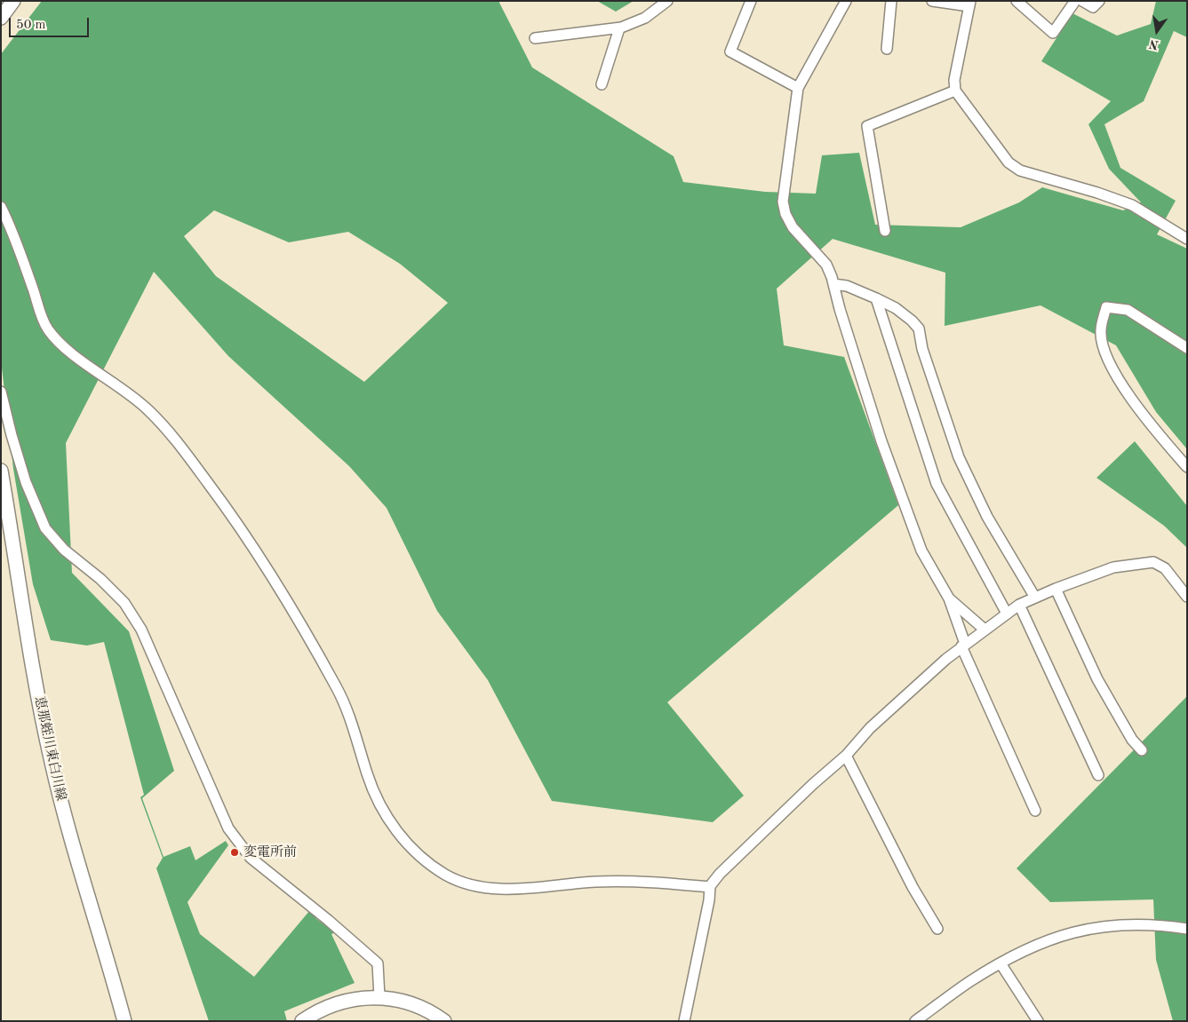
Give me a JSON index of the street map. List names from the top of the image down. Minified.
{"streets":{"main road":["恵那蛭川東白川線"]},"places":["変電所前"],"scale_bar":"50 m","north":"bottom"}
